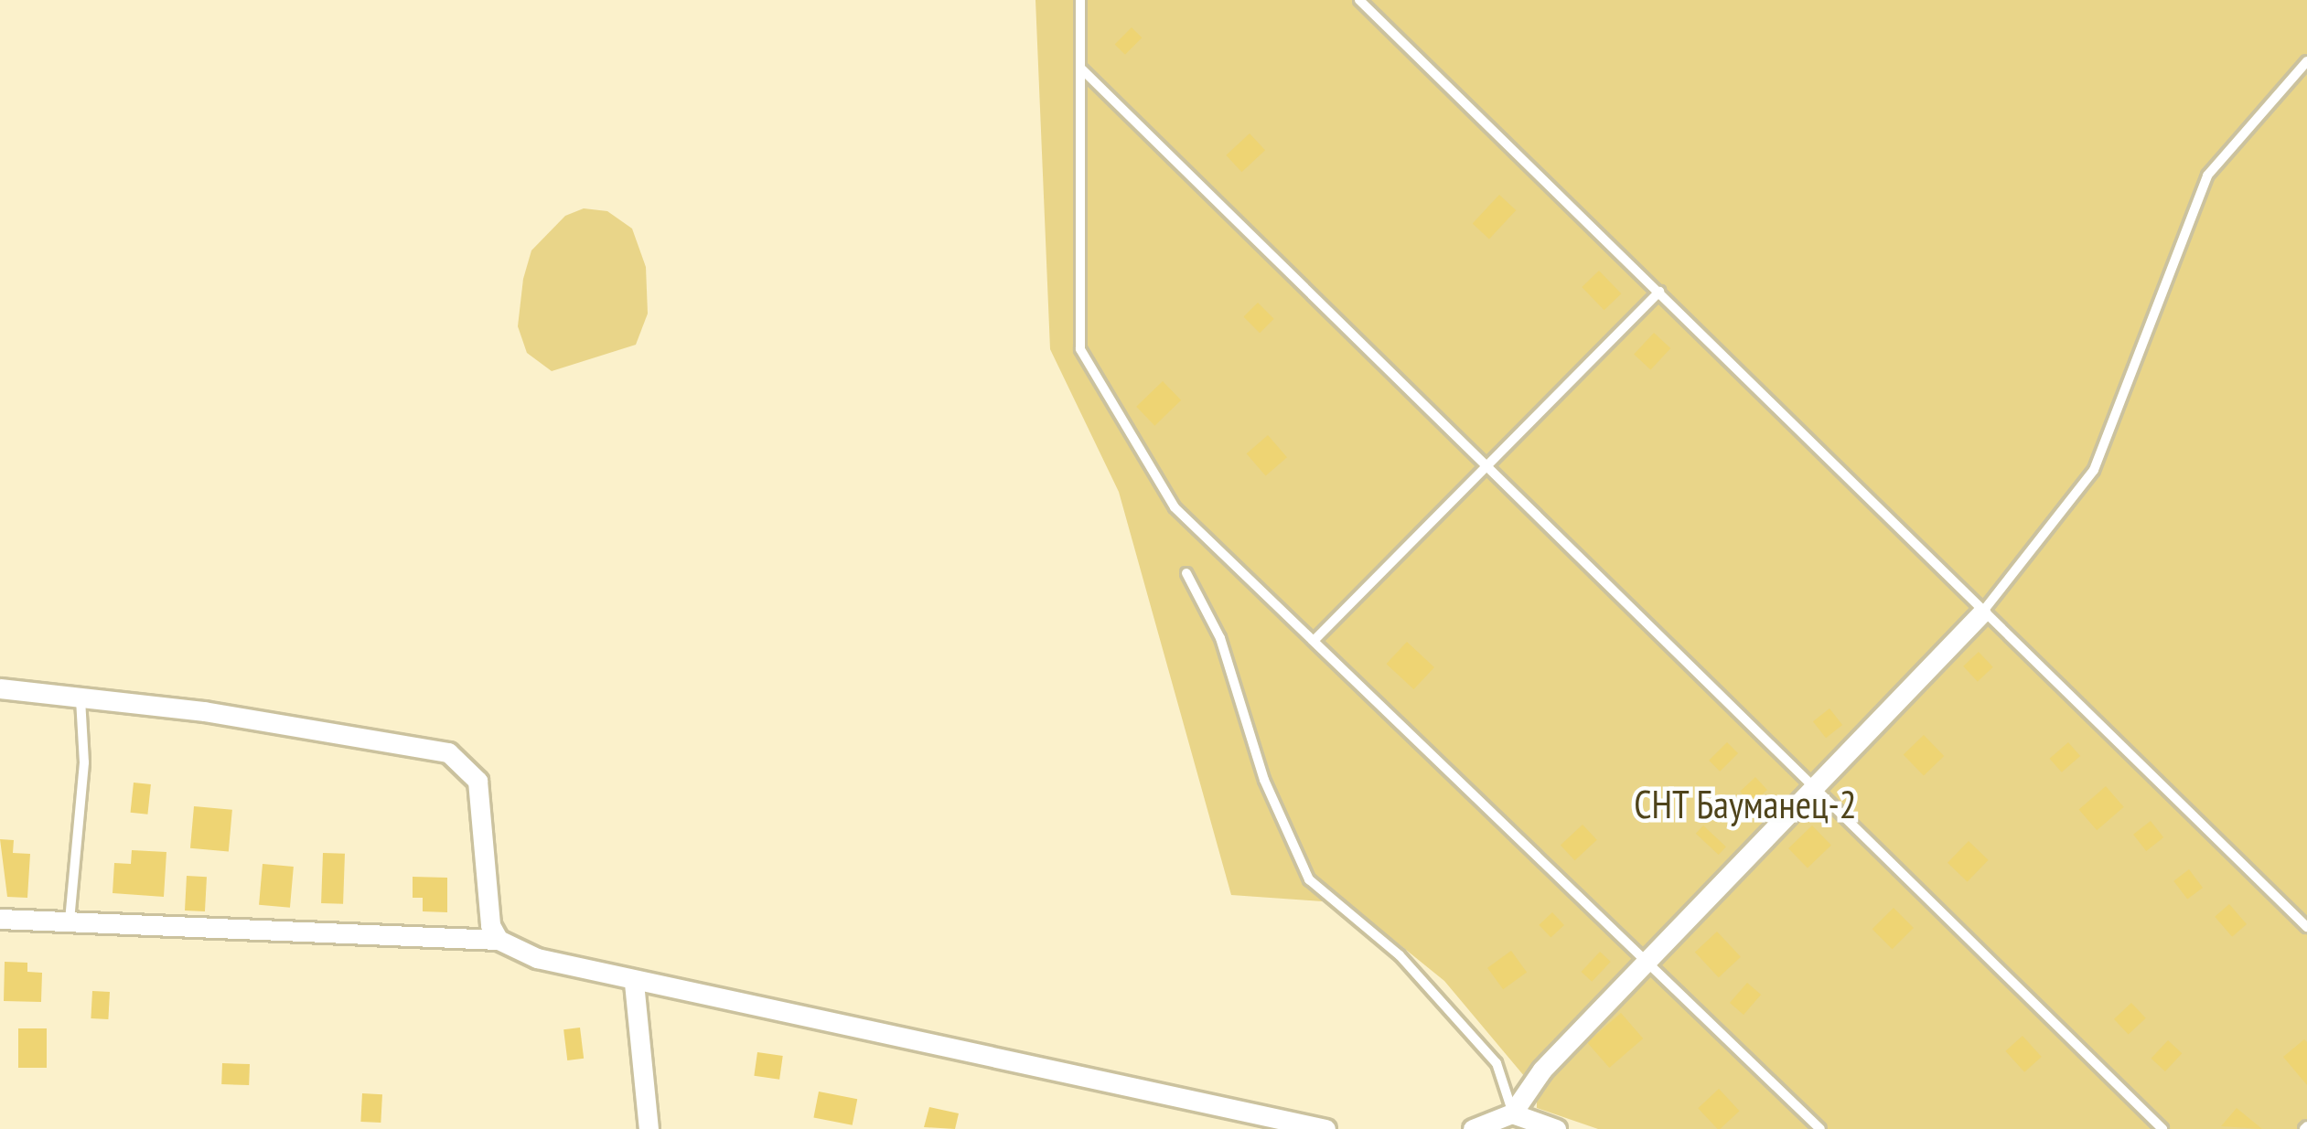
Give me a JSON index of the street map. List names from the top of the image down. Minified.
{"parks":["СНТ Бауманец-2"]}
